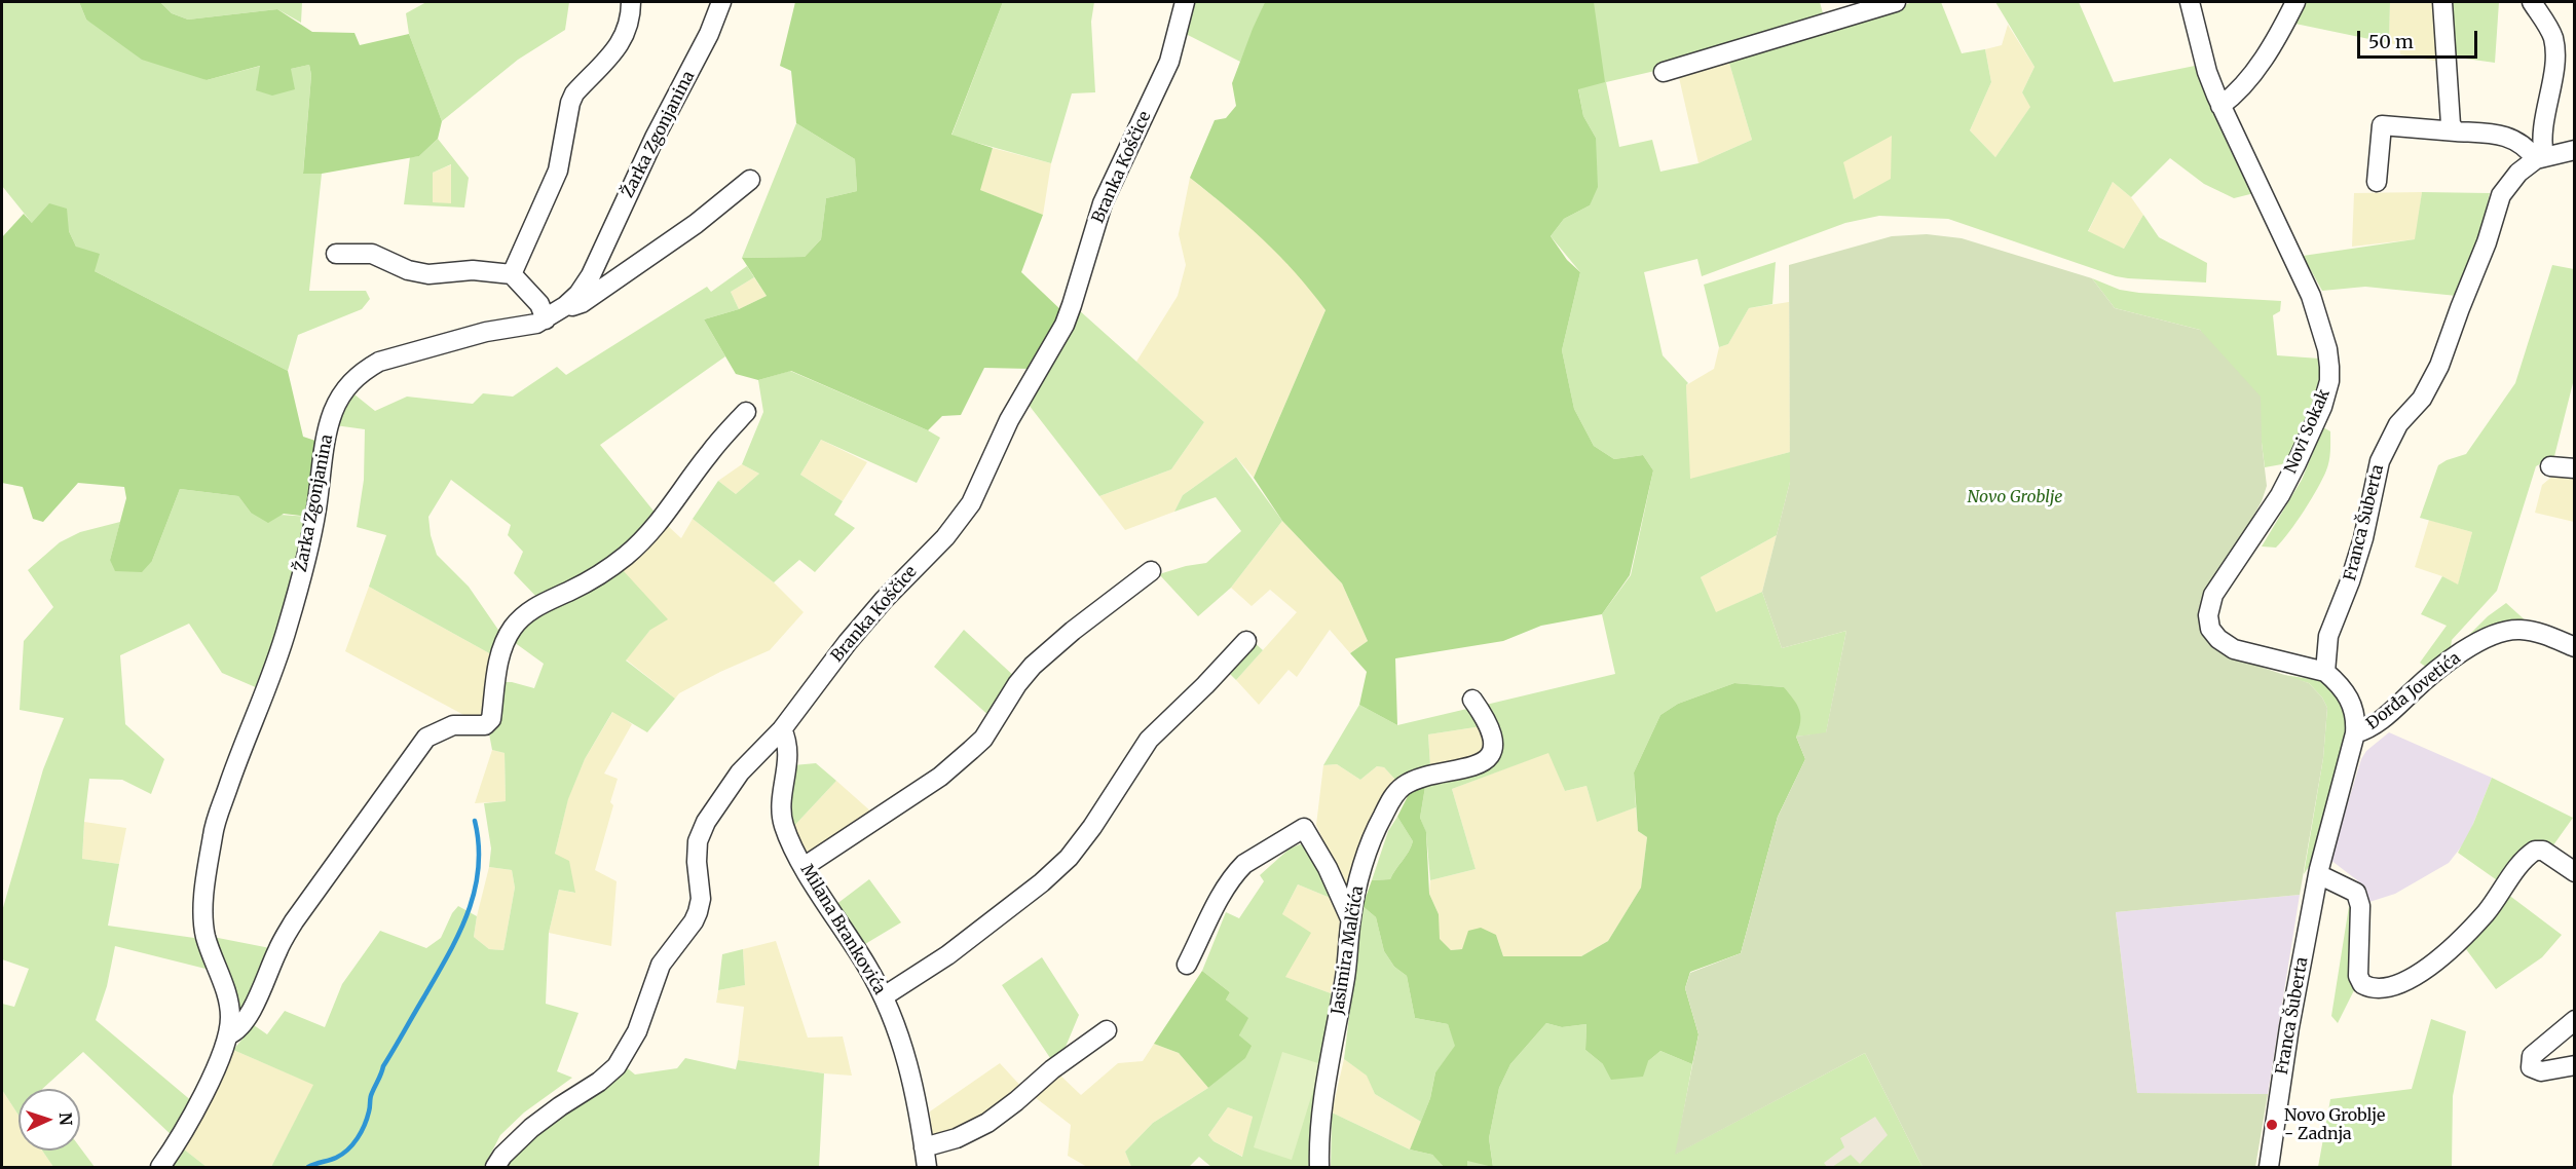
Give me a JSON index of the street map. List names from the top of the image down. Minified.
{"streets":{"street":["Žarka Zgonjanina","Branka Koščice","Novi Sokak","Franca Šuberta","Đorđa Jovetića","Milana Brankovića","Jasimira Malčića"]},"crossings":[["Branka Koščice","Milana Brankovića"],["Novi Sokak","Franca Šuberta"],["Franca Šuberta","Đorđa Jovetića"]],"parks":["Novo Groblje"],"places":["Novo Groblje - Zadnja"],"scale_bar":"50 m","north":"right"}
